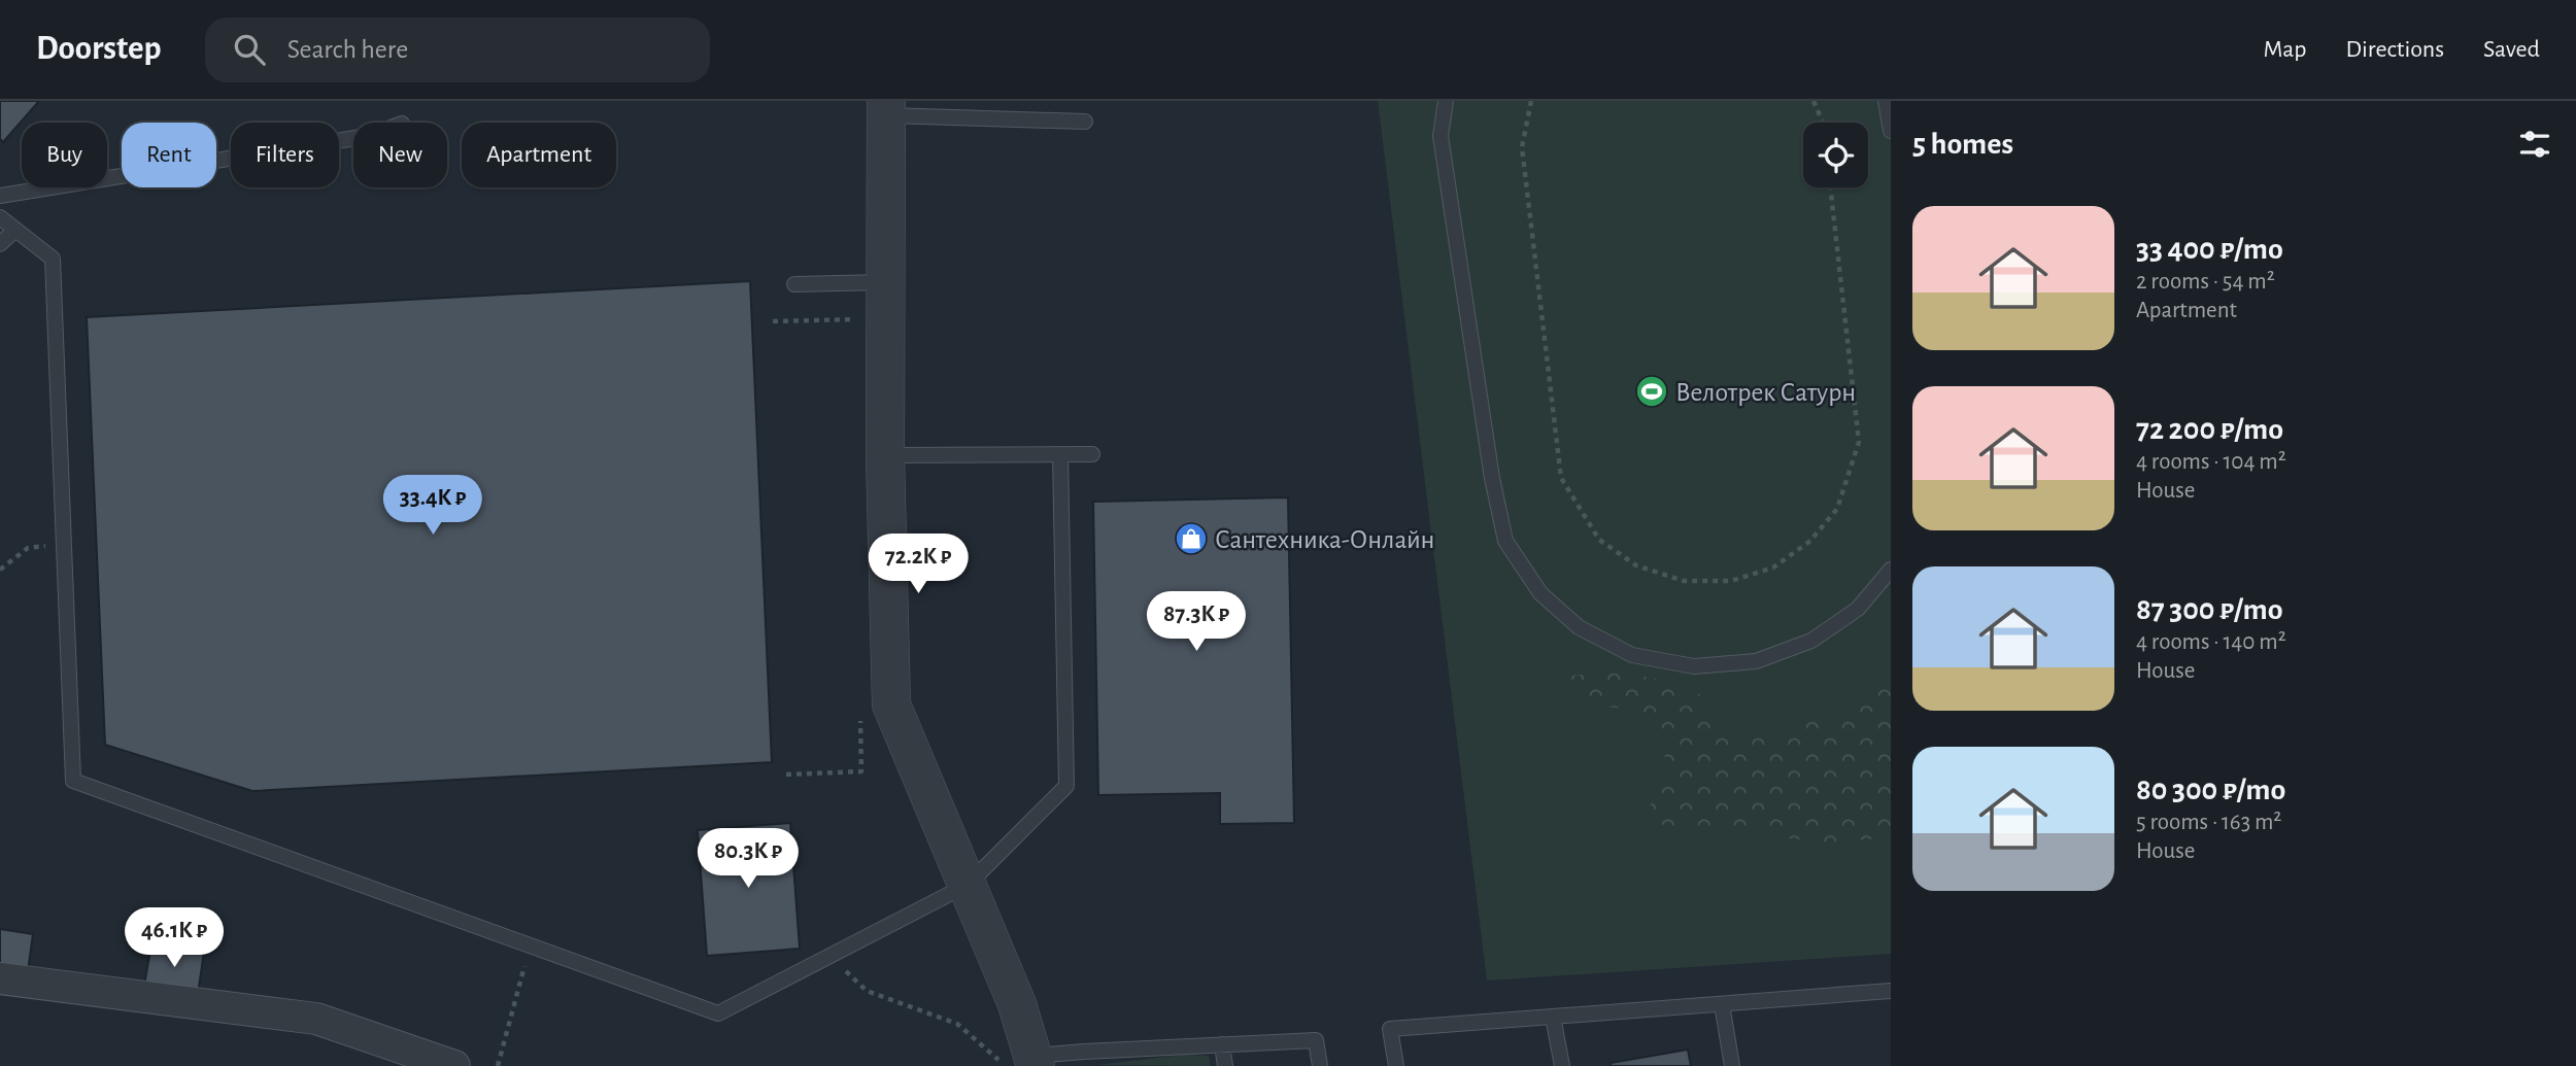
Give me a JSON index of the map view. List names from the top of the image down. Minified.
{"places":{"sports":["Велотрек Сатурн"],"shop":["Сантехника-Онлайн"]},"page":{"header":"Doorstep","search":"Search here","nav":["Map","Directions","Saved"],"heading":"5 homes","chip":["Buy","Rent","Filters","New","Apartment"],"list":[{"name":"33 400 ₽/mo","note":"2 rooms · 54 m² · Apartment"},{"name":"72 200 ₽/mo","note":"4 rooms · 104 m² · House"},{"name":"87 300 ₽/mo","note":"4 rooms · 140 m² · House"},{"name":"80 300 ₽/mo","note":"5 rooms · 163 m² · House"}],"price":["33.4K ₽","72.2K ₽","87.3K ₽","80.3K ₽","46.1K ₽"]}}
